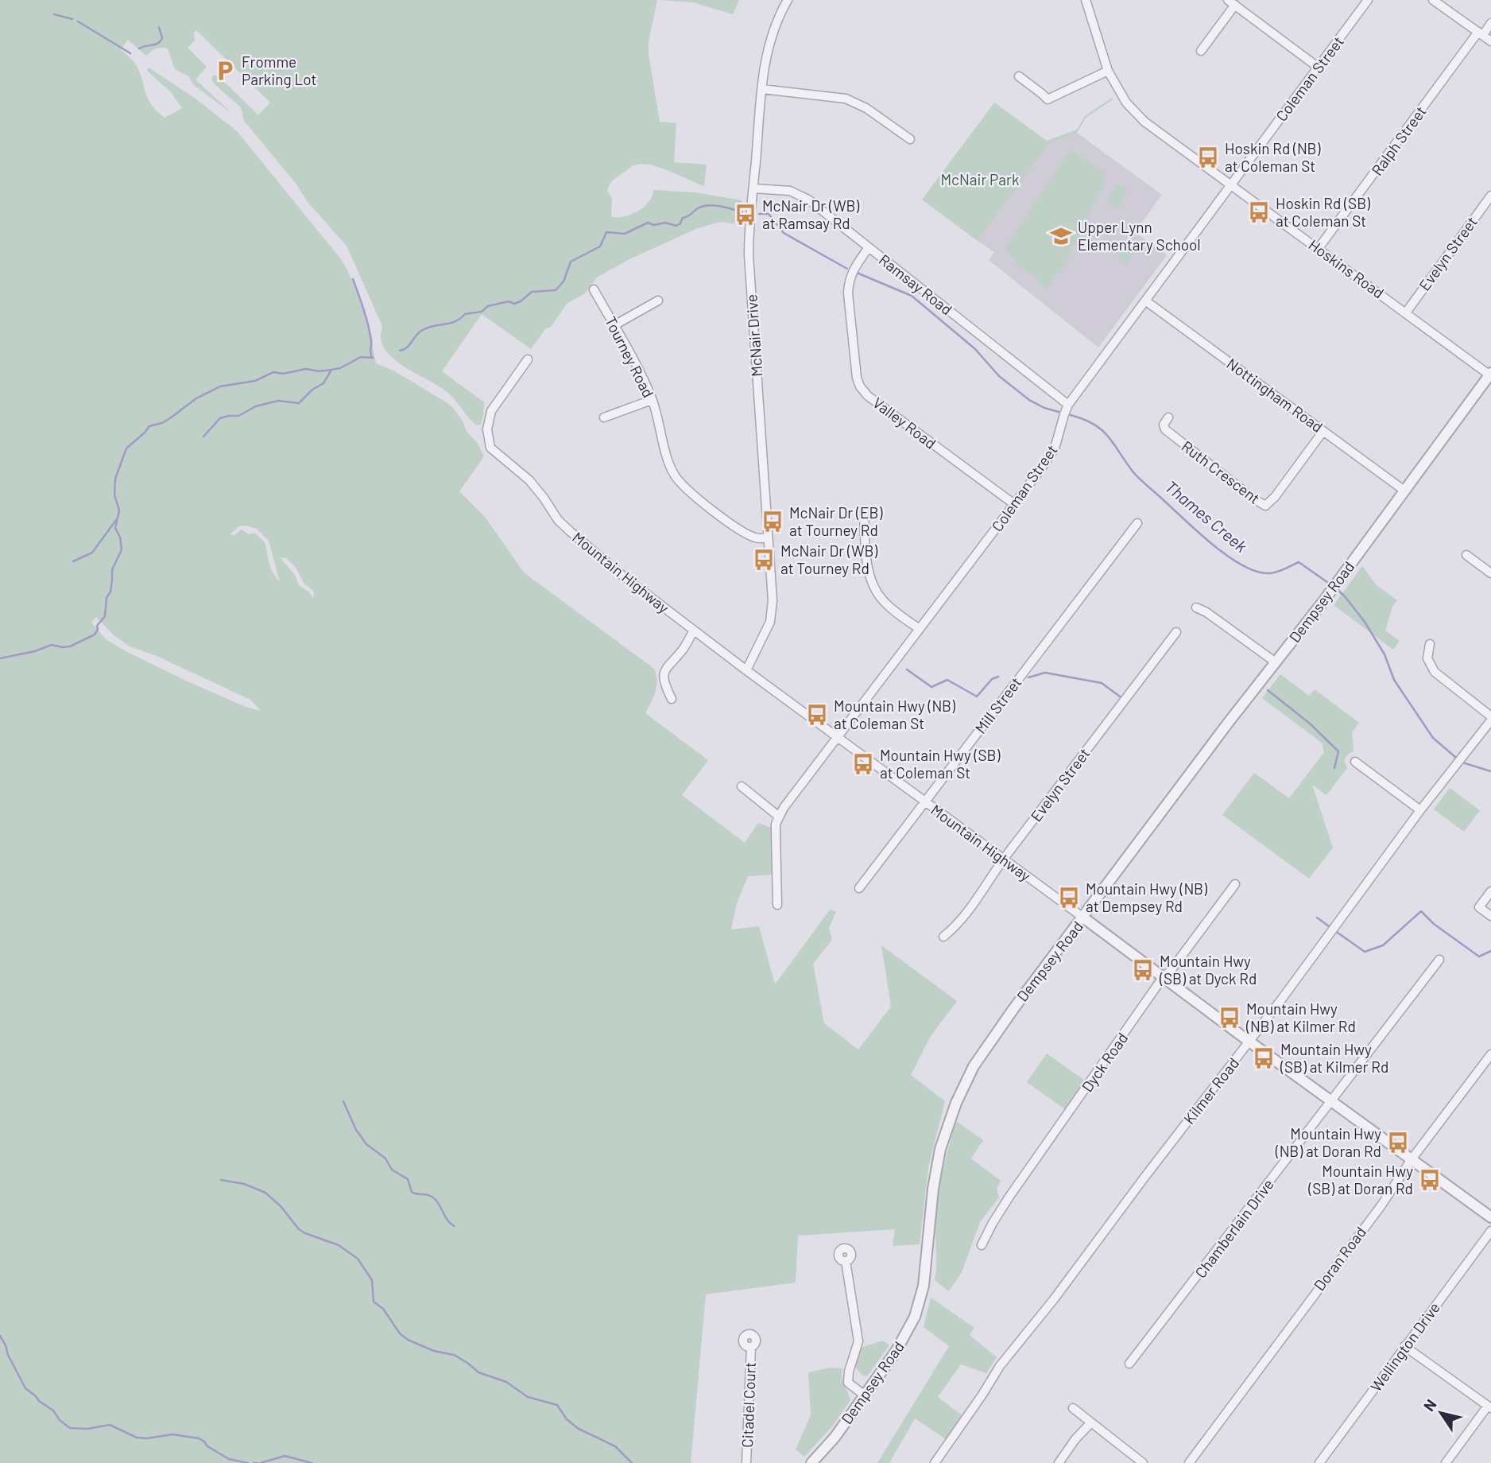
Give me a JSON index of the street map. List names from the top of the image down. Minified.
{"streets":{"street":["Coleman Street","Ralph Street","Evelyn Street","Hoskins Road","Ramsay Road","McNair Drive","Tourney Road","Nottingham Road","Valley Road","Ruth Crescent","Mountain Highway","Dempsey Road","Mill Street","Dyck Road","Kilmer Road","Chamberlain Drive","Doran Road","Wellington Drive","Citadel Court"]},"crossings":[["Coleman Street","Hoskins Road"],["Coleman Street","Ramsay Road"],["Coleman Street","Nottingham Road"],["Coleman Street","Valley Road"],["Coleman Street","Mountain Highway"],["Ralph Street","Hoskins Road"],["Evelyn Street","Hoskins Road"],["Evelyn Street","Mountain Highway"],["Hoskins Road","Dempsey Road"],["Ramsay Road","McNair Drive"],["Ramsay Road","Valley Road"],["McNair Drive","Tourney Road"],["McNair Drive","Mountain Highway"],["Nottingham Road","Ruth Crescent"],["Nottingham Road","Dempsey Road"],["Mountain Highway","Dempsey Road"],["Mountain Highway","Mill Street"],["Mountain Highway","Dyck Road"],["Mountain Highway","Kilmer Road"],["Mountain Highway","Chamberlain Drive"],["Mountain Highway","Doran Road"]],"water":["Thames Creek"],"parks":["McNair Park"],"places":{"parking":["Fromme Parking Lot"],"bus stop":["Hoskin Rd (NB) at Coleman St","Hoskin Rd (SB) at Coleman St","McNair Dr (WB) at Ramsay Rd","McNair Dr (EB) at Tourney Rd","McNair Dr (WB) at Tourney Rd","Mountain Hwy (NB) at Coleman St","Mountain Hwy (SB) at Coleman St","Mountain Hwy (NB) at Dempsey Rd","Mountain Hwy (SB) at Dyck Rd","Mountain Hwy (NB) at Kilmer Rd","Mountain Hwy (SB) at Kilmer Rd","Mountain Hwy (NB) at Doran Rd","Mountain Hwy (SB) at Doran Rd"],"school or university":["Upper Lynn Elementary School"]},"north":"top left"}
